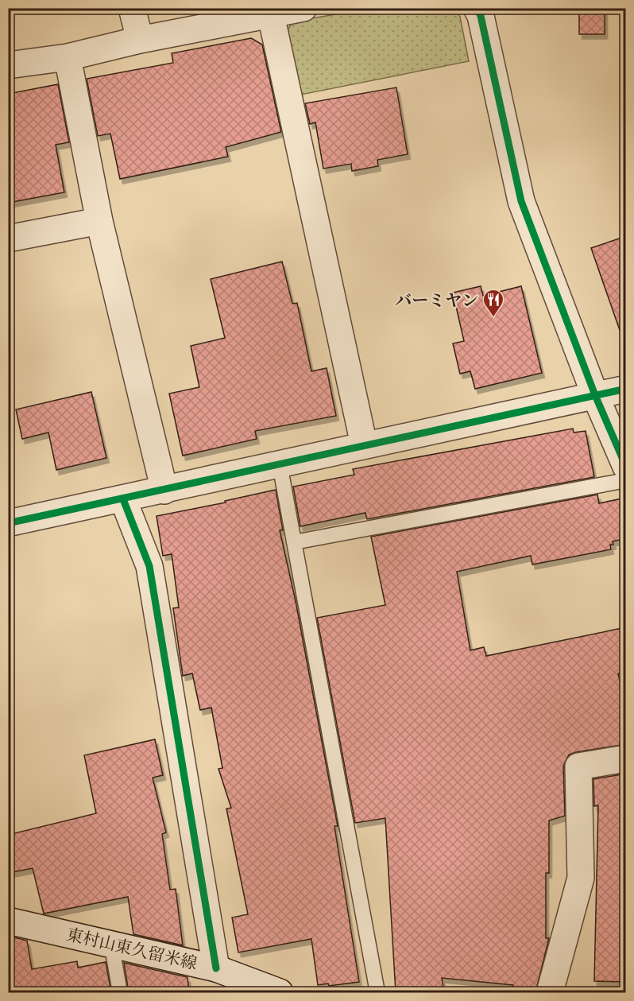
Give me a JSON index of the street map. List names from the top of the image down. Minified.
{"streets":{"street":["東村山東久留米線"]},"places":{"restaurant":["バーミヤン"]}}
